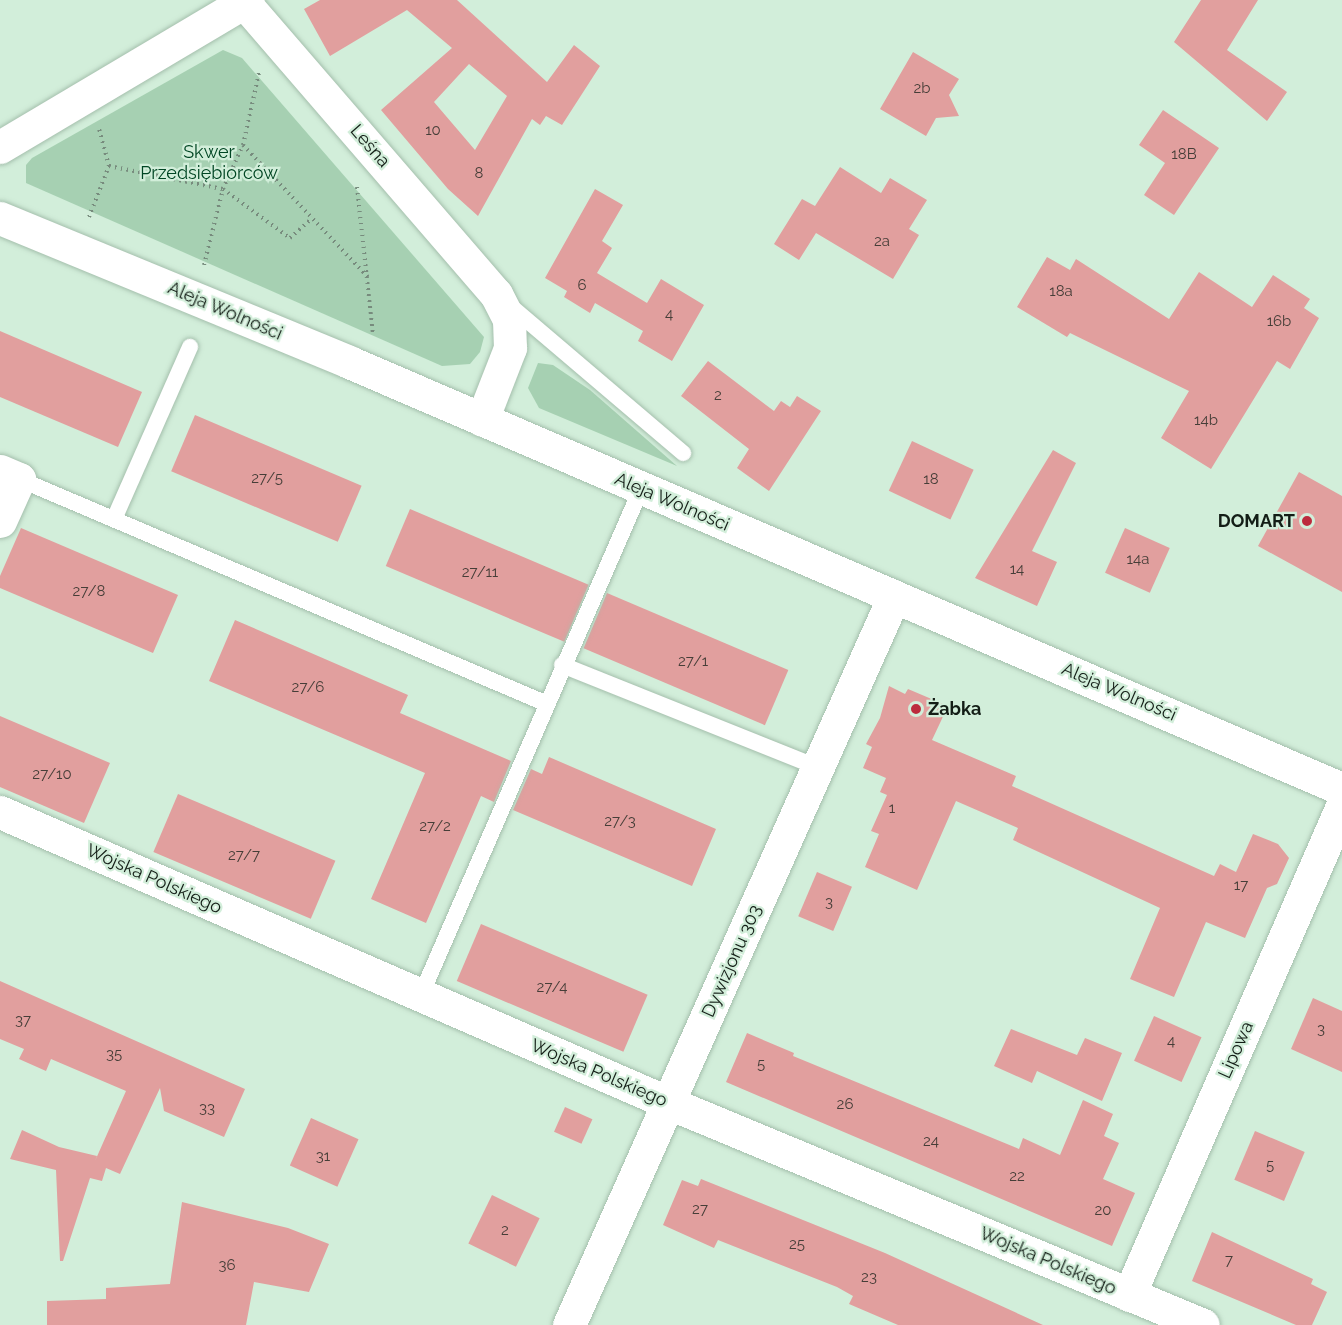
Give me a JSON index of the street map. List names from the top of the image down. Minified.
{"streets":{"street":["Leśna","Aleja Wolności","Wojska Polskiego","Dywizjonu 303","Lipowa"]},"crossings":[["Leśna","Aleja Wolności"],["Aleja Wolności","Dywizjonu 303"],["Wojska Polskiego","Dywizjonu 303"],["Wojska Polskiego","Lipowa"]],"parks":["Skwer Przedsiębiorców"],"places":["DOMART","Żabka"],"house_numbers":["2b","10","18B","8","2a","6","18a","4","16b","2","14b","27/5","18","14a","14","27/11","27/8","27/1","27/6","27/10","1","27/3","27/2","27/7","17","3","27/4","37","3","4","35","5","26","33","24","31","5","22","27","20","2","25","7","36","23"]}
